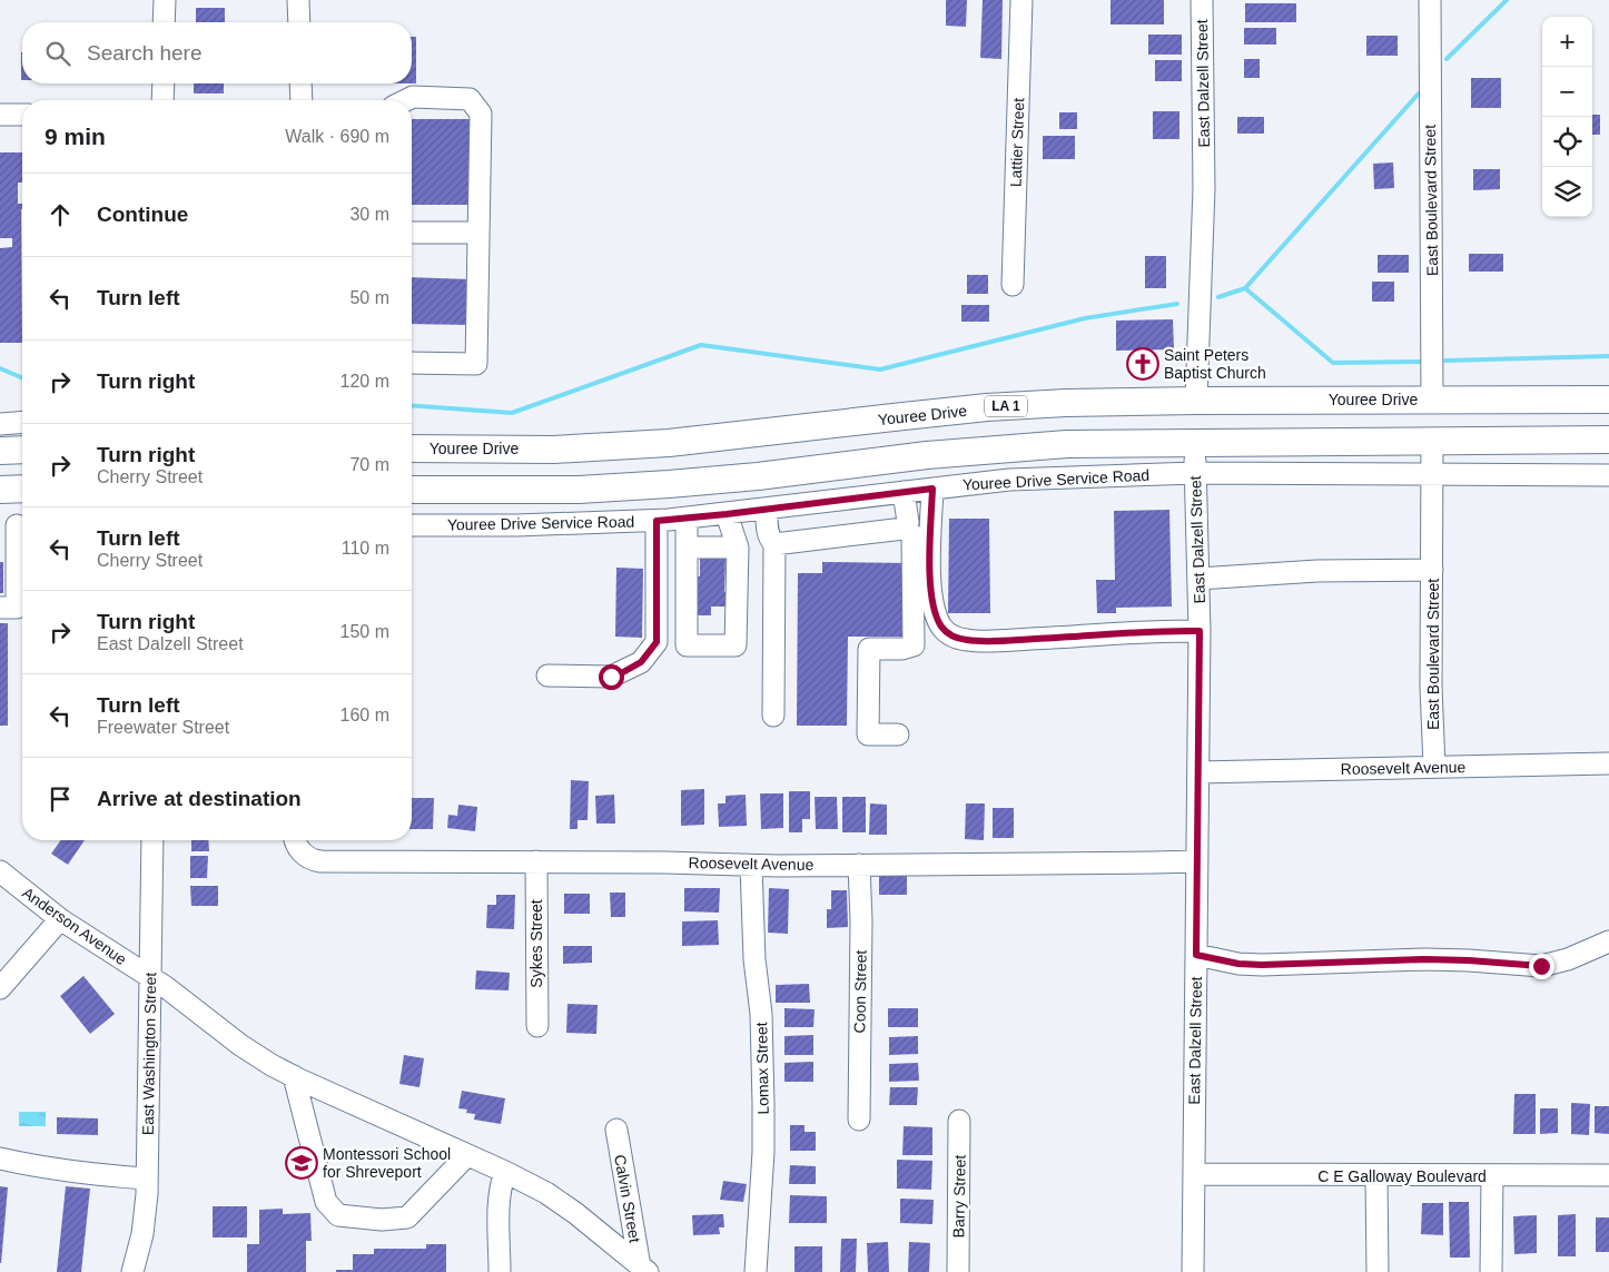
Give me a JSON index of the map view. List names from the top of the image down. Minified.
{"streets":{"main road":["Youree Drive","LA 1"],"street":["East Dalzell Street","Lattier Street","East Boulevard Street","Youree Drive Service Road","Roosevelt Avenue","Anderson Avenue","Sykes Street","Coon Street","East Washington Street","Lomax Street","C E Galloway Boulevard","Barry Street","Calvin Street"]},"crossings":[["East Dalzell Street","Youree Drive"],["East Dalzell Street","Youree Drive Service Road"],["East Dalzell Street","Roosevelt Avenue"],["East Dalzell Street","C E Galloway Boulevard"],["East Boulevard Street","Youree Drive"],["East Boulevard Street","Youree Drive Service Road"],["East Boulevard Street","Roosevelt Avenue"],["Roosevelt Avenue","Sykes Street"],["Roosevelt Avenue","Coon Street"],["Roosevelt Avenue","Lomax Street"],["Anderson Avenue","East Washington Street"],["Anderson Avenue","Calvin Street"]],"places":{"church":["Saint Peters Baptist Church"],"school or university":["Montessori School for Shreveport"]},"page":{"map_buttons":["+","−"],"search":"Search here","heading":["9 min","Walk · 690 m"],"list":[["Continue","30 m"],["Turn left","50 m"],["Turn right","120 m"],["Turn right","Cherry Street","70 m"],["Turn left","Cherry Street","110 m"],["Turn right","East Dalzell Street","150 m"],["Turn left","Freewater Street","160 m"],"Arrive at destination"]}}
